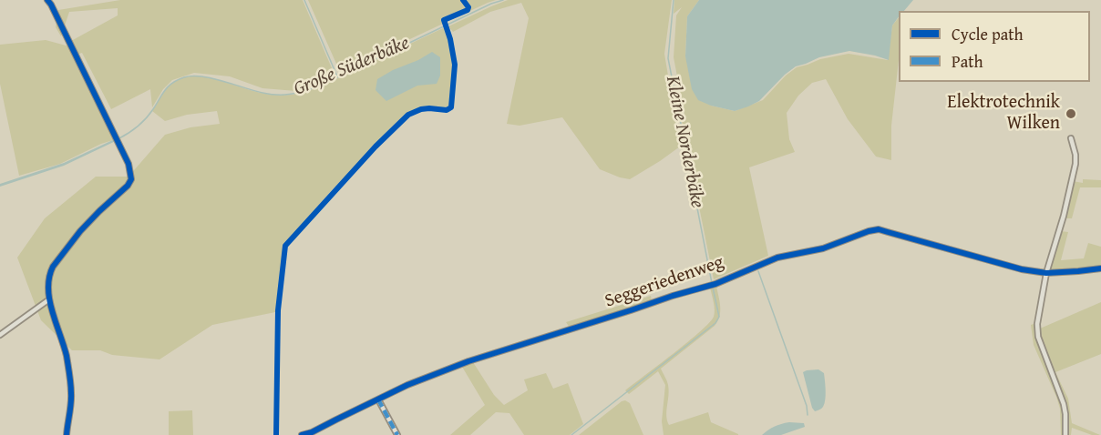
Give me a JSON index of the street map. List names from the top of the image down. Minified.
{"streets":{"street":["Seggeriedenweg"]},"water":["Große Süderbäke","Kleine Norderbäke"],"places":["Elektrotechnik Wilken"],"legend":["Cycle path","Path"]}
